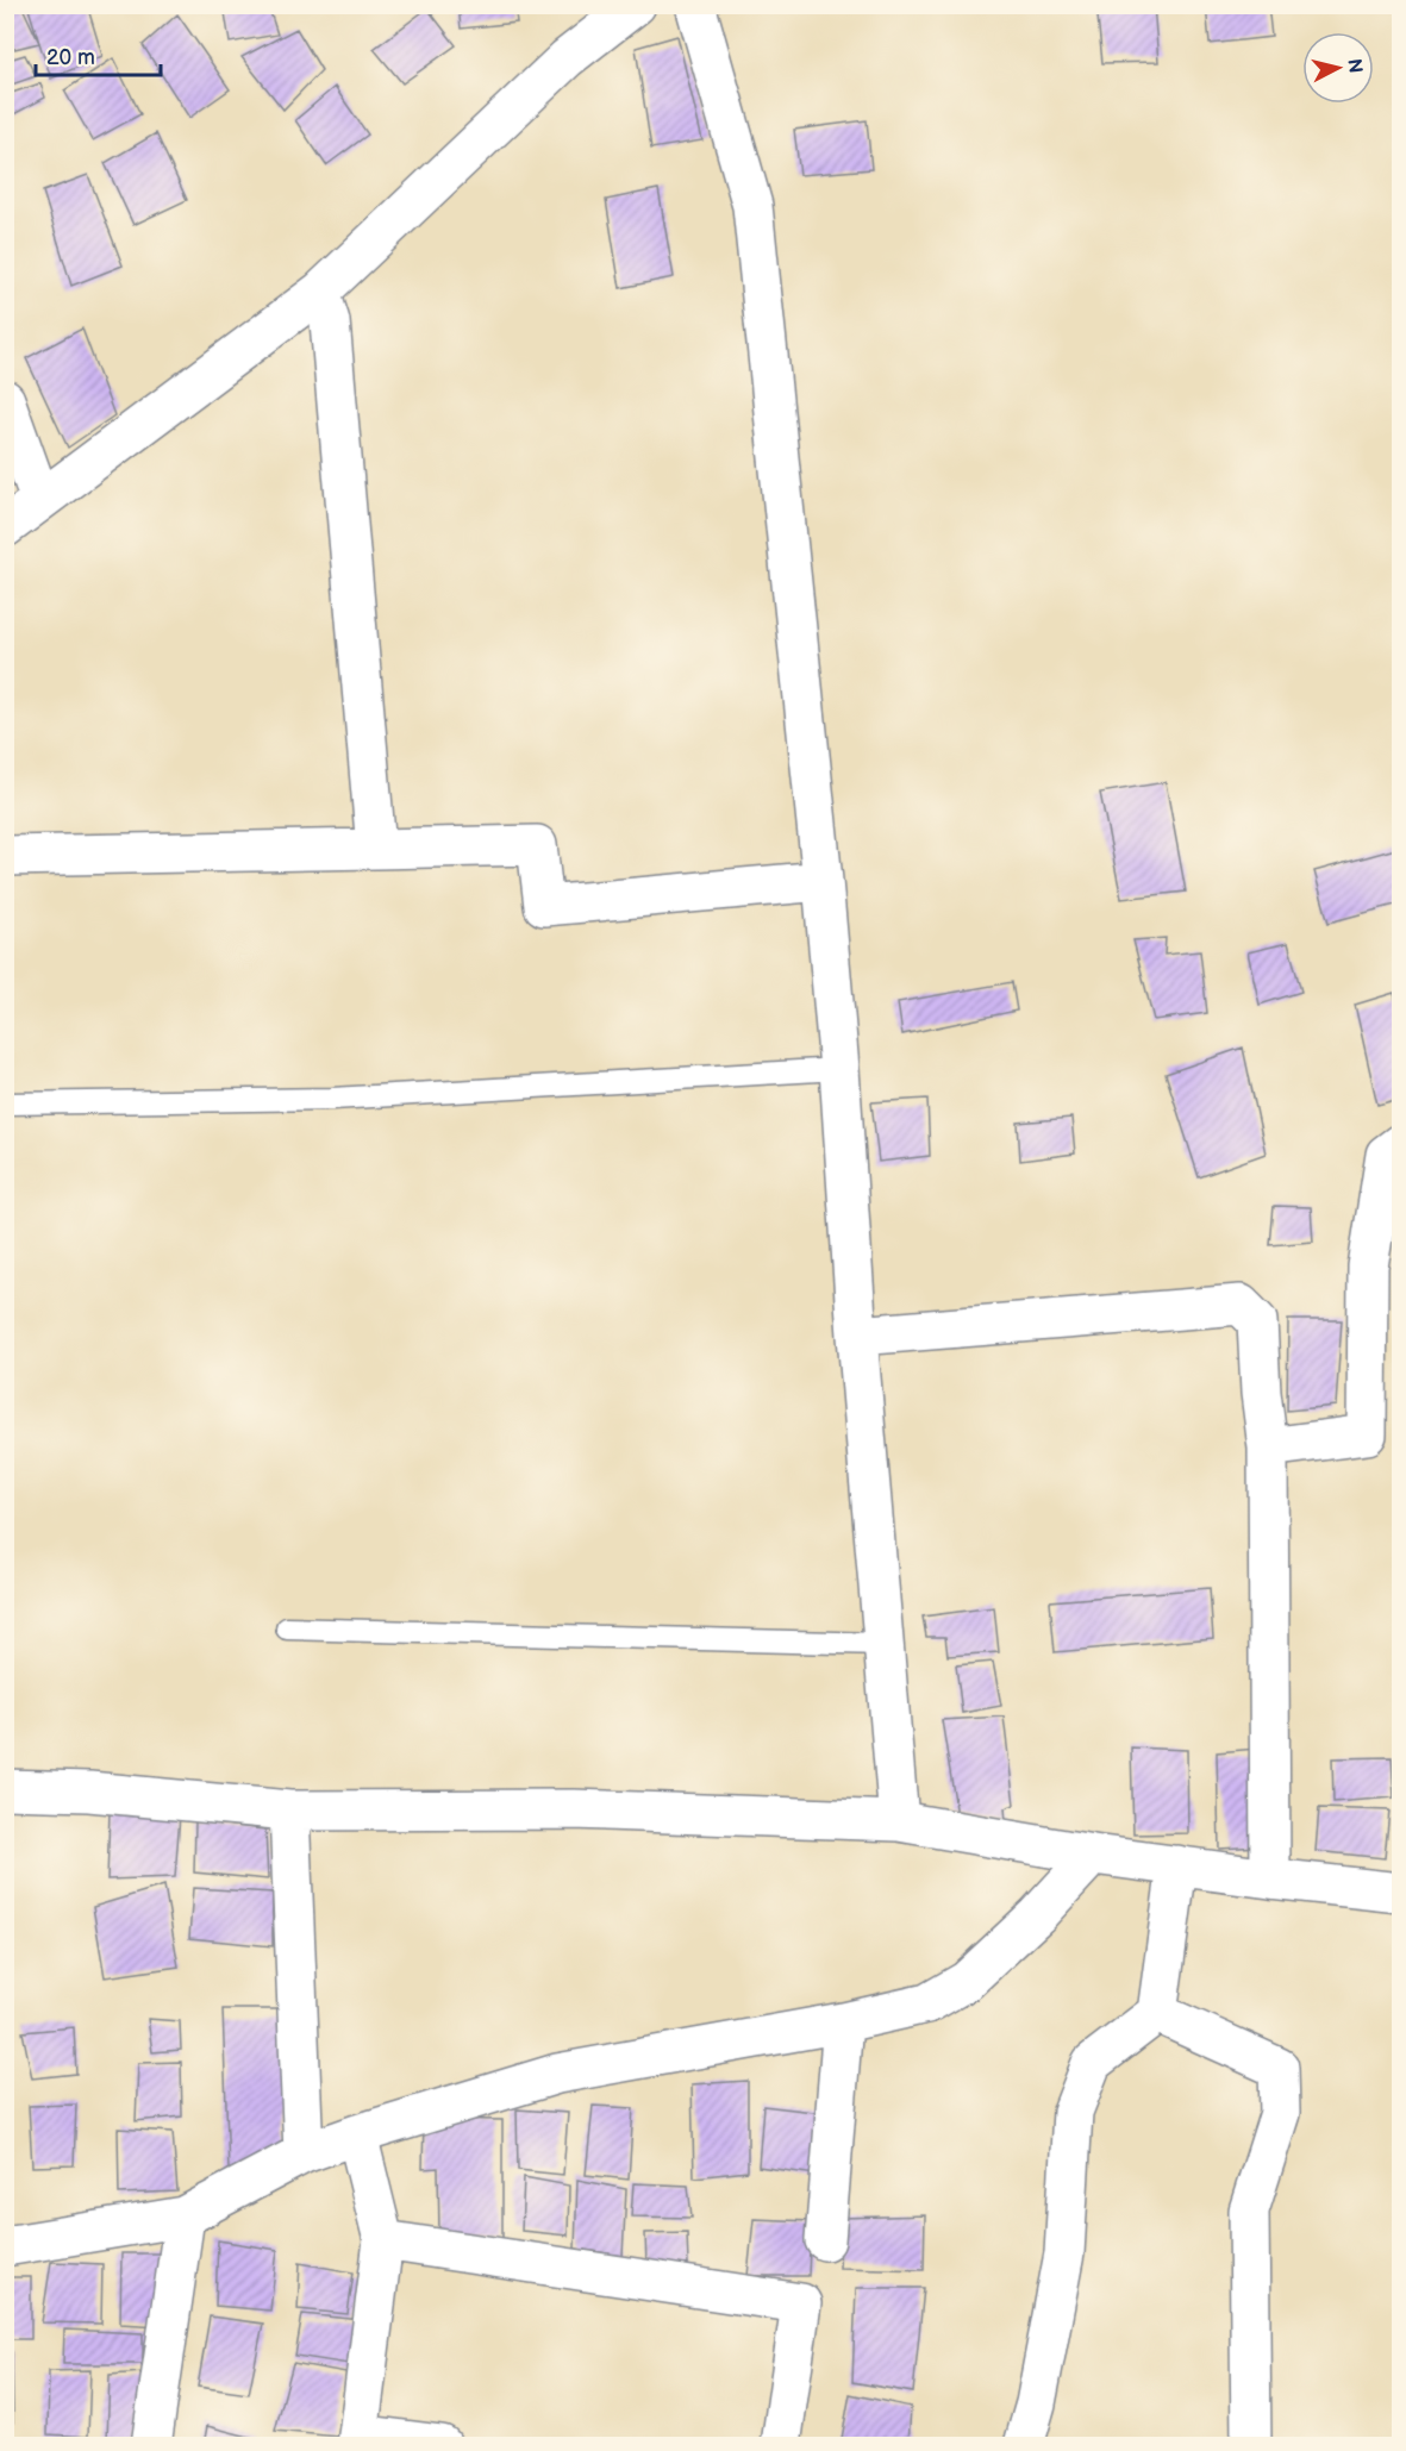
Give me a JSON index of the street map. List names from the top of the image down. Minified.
{"scale_bar":"20 m","north":"right"}
